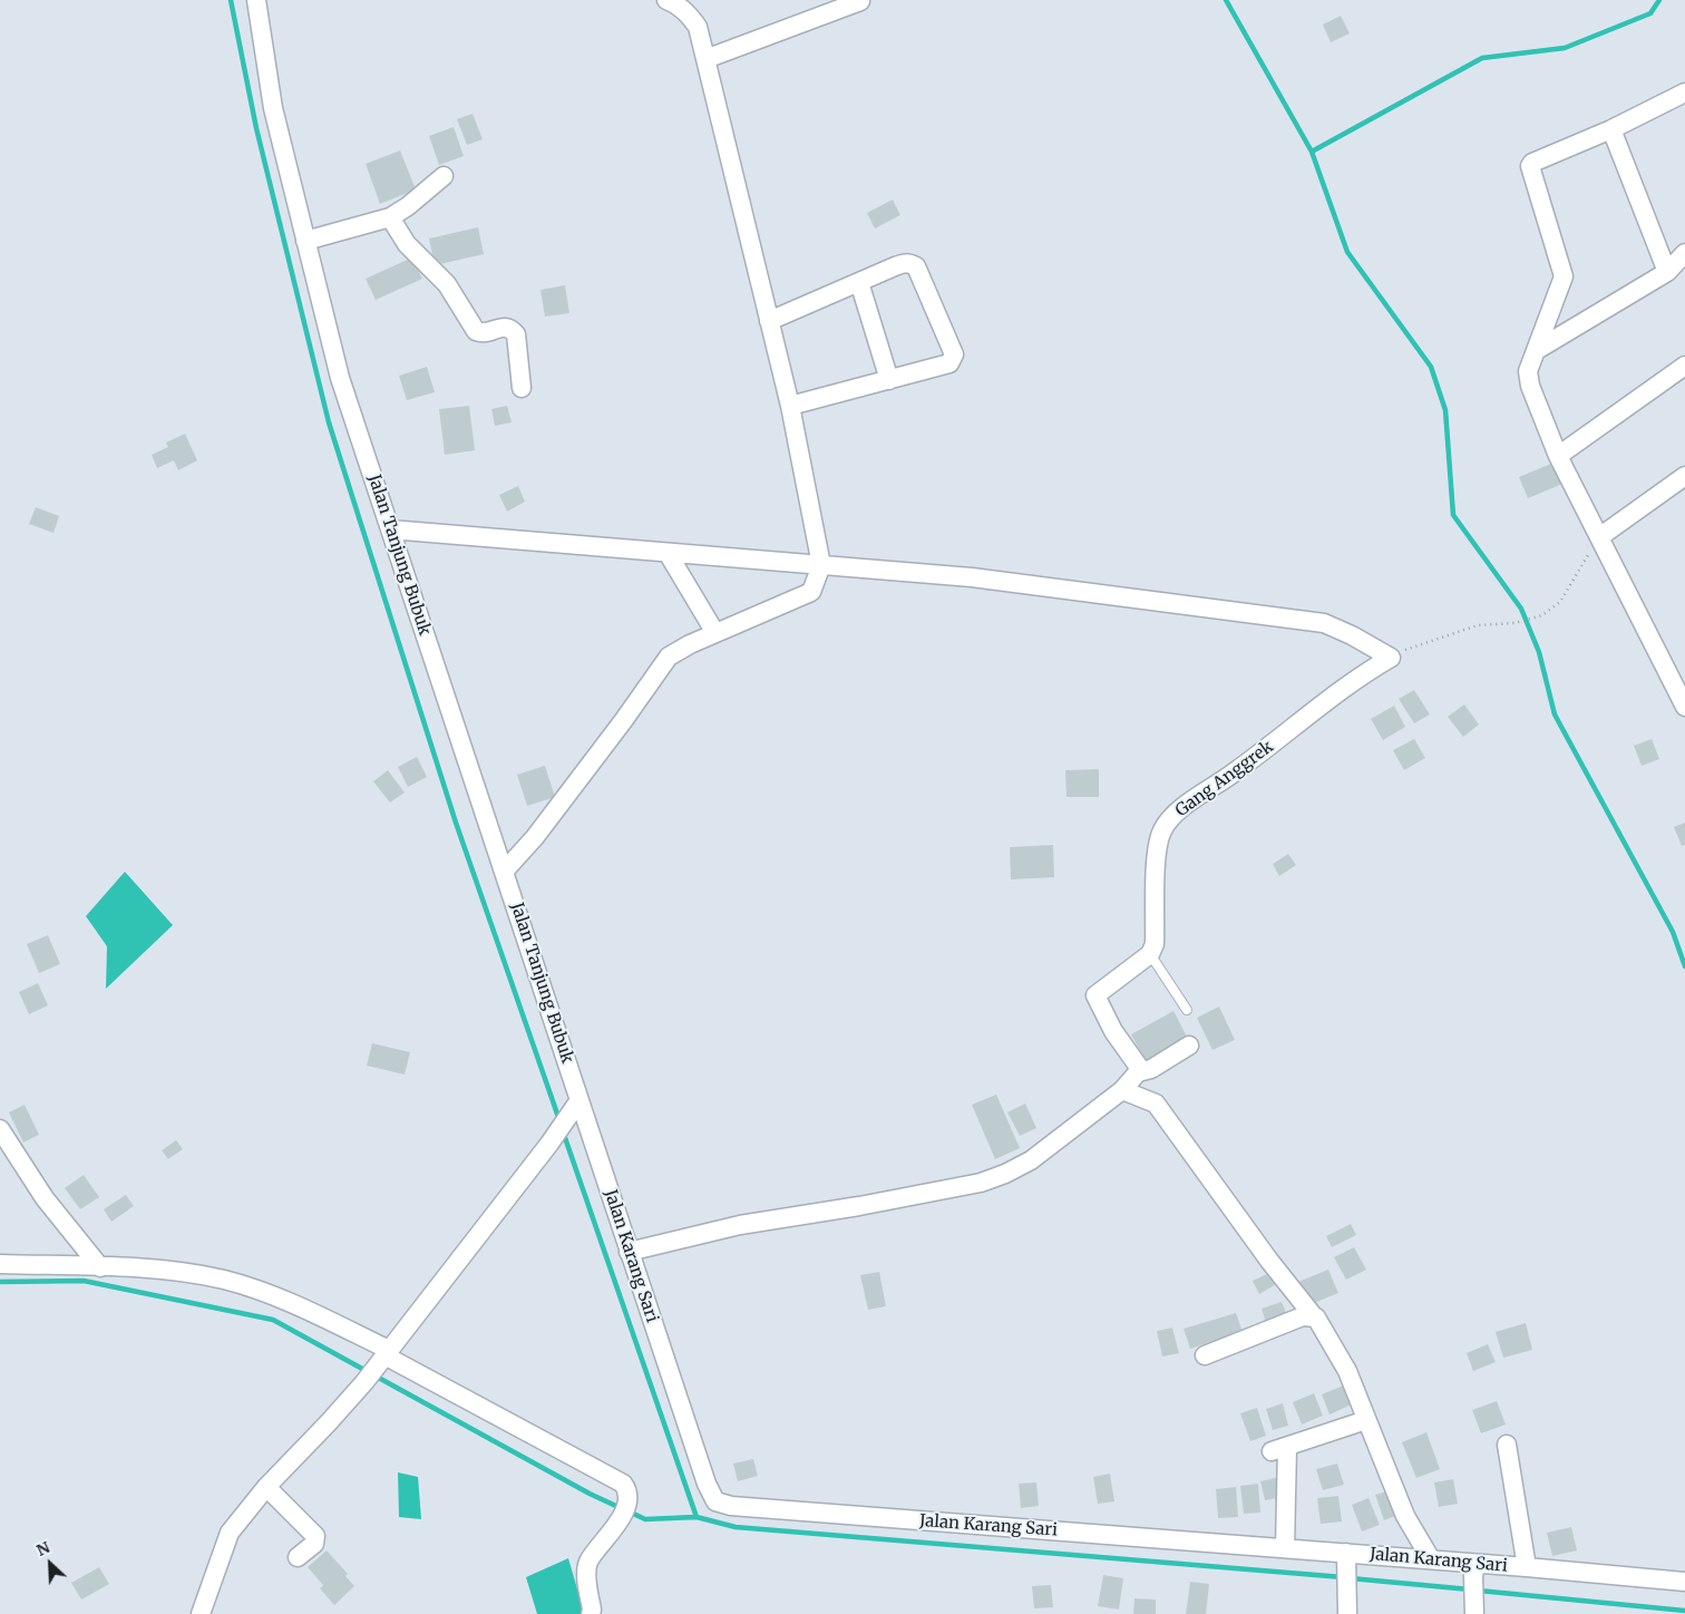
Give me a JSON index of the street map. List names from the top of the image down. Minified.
{"streets":{"street":["Jalan Tanjung Bubuk","Gang Anggrek","Jalan Karang Sari"]},"crossings":[["Jalan Tanjung Bubuk","Jalan Karang Sari"]],"north":"top left"}
